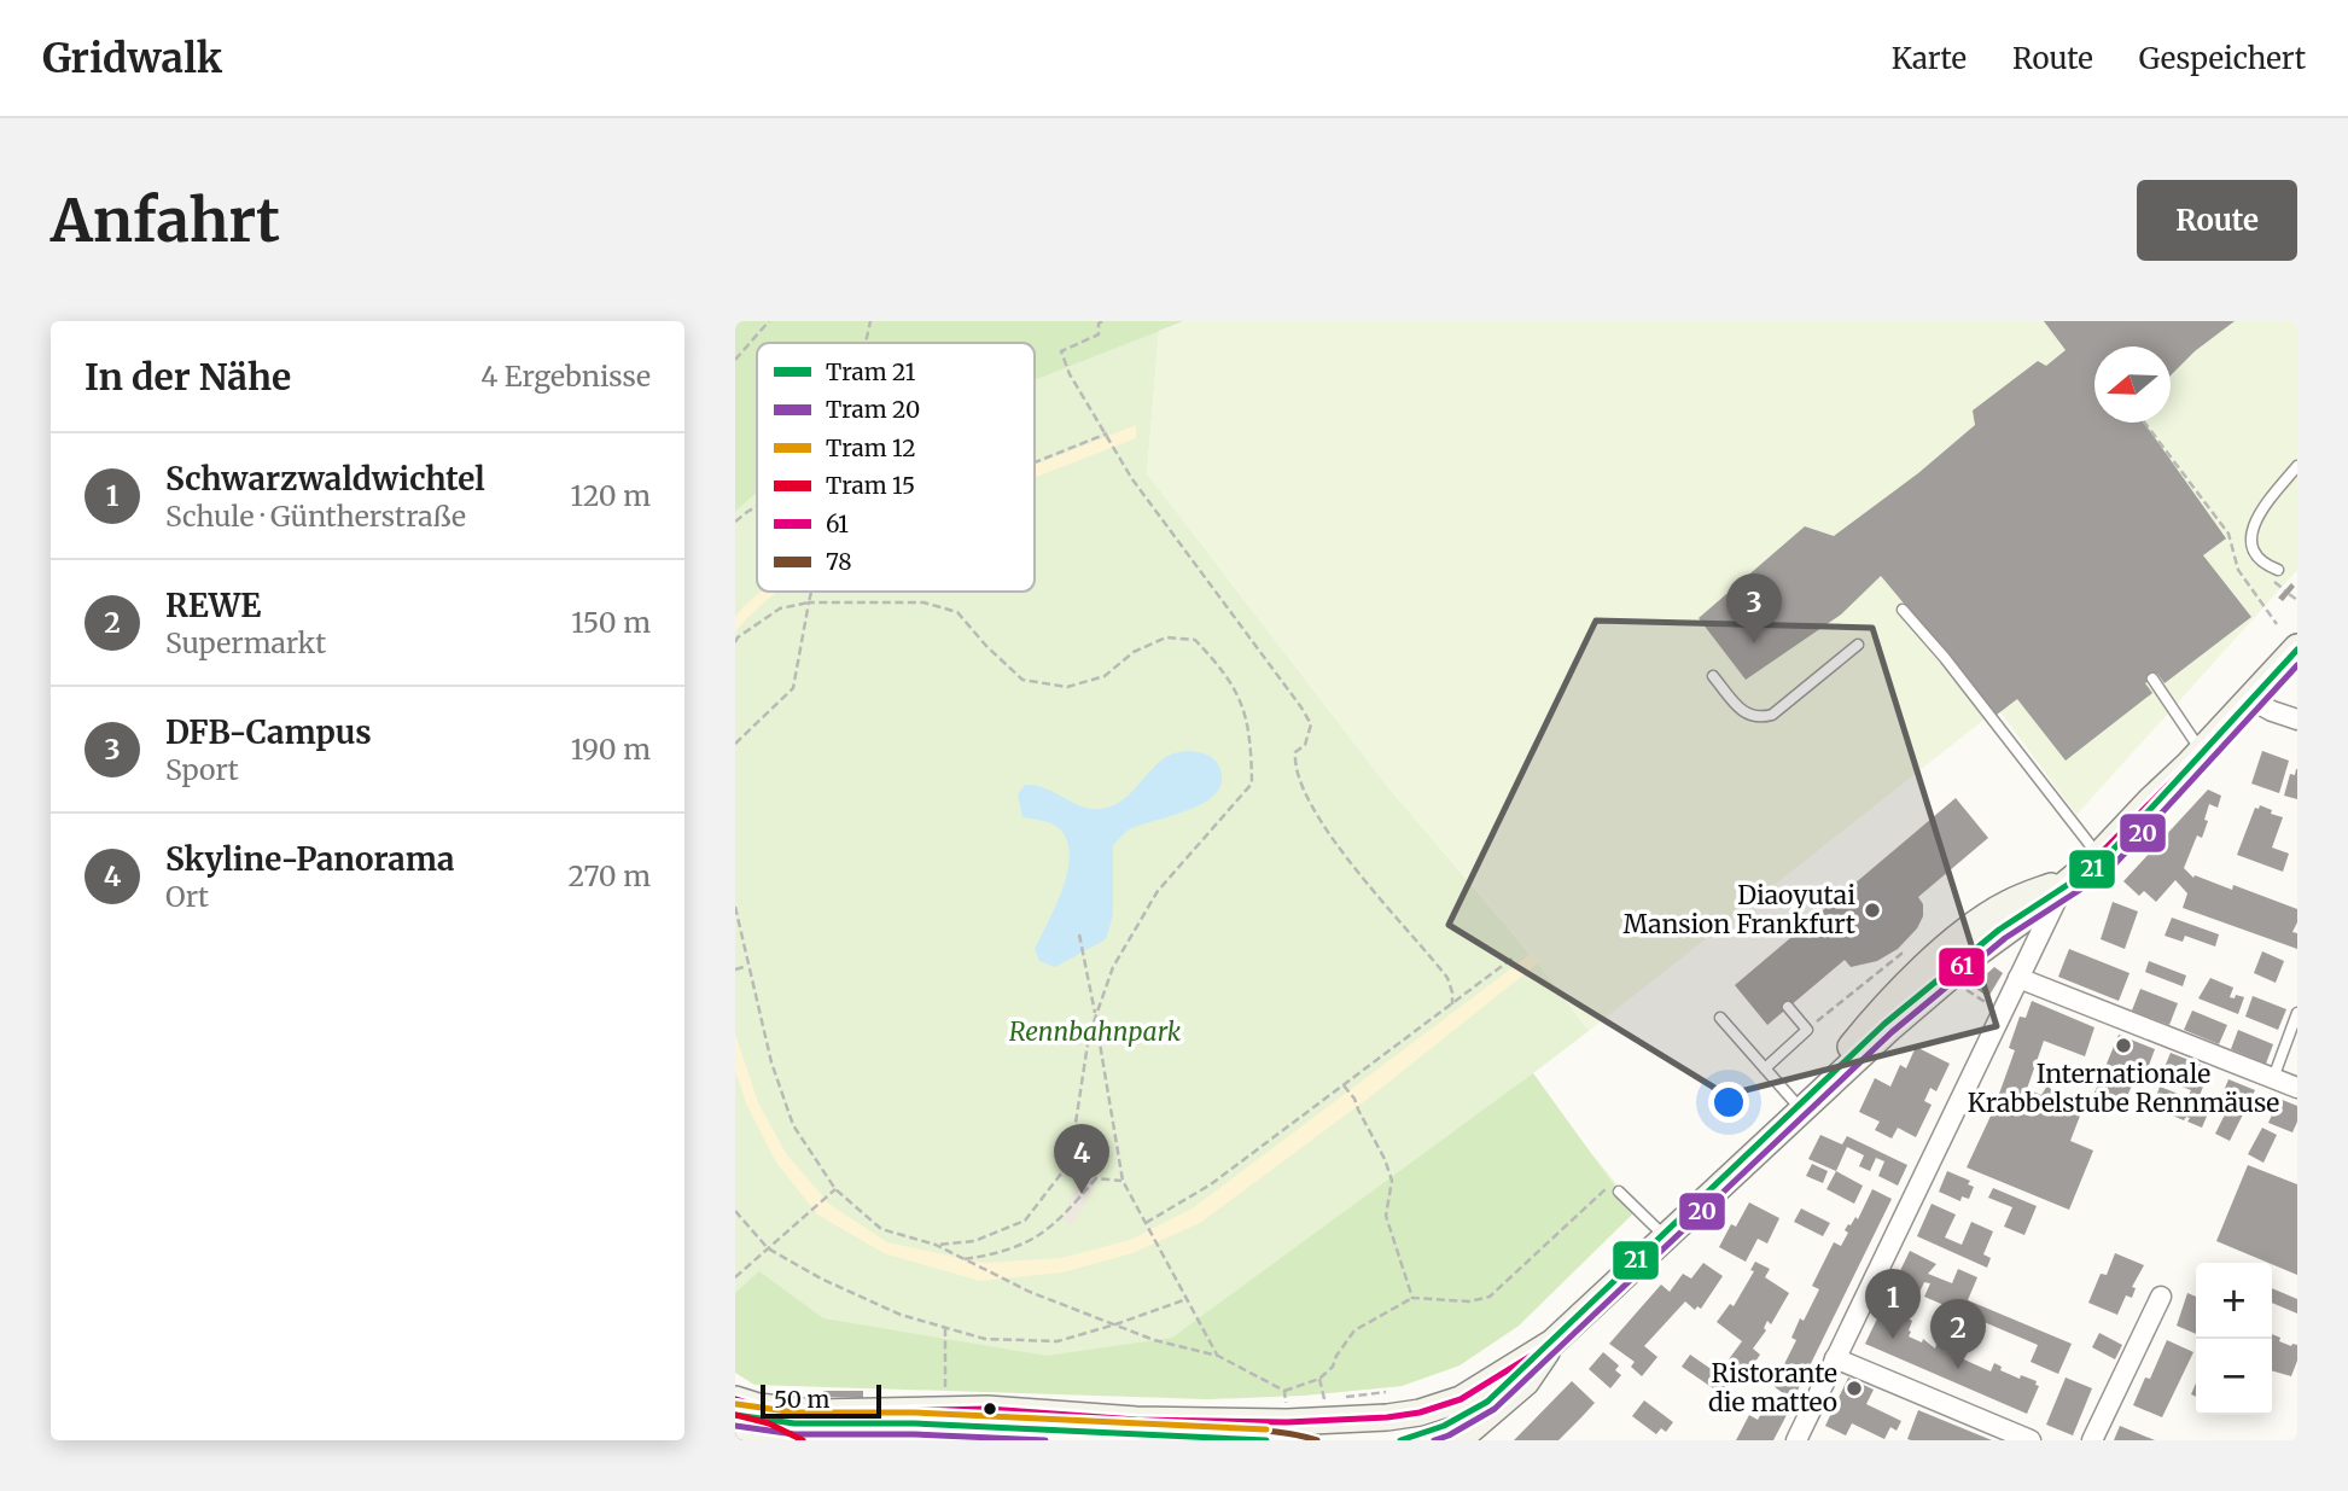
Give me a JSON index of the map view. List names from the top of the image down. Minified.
{"parks":["Rennbahnpark"],"places":["Diaoyutai Mansion Frankfurt","Internationale Krabbelstube Rennmäuse","Ristorante die matteo"],"lines":["transit line 61","tram line 21","tram line 20","tram line 12","transit line 78","tram line 15"],"legend":["Tram 21","Tram 20","Tram 12","Tram 15","61","78"],"scale_bar":"50 m","north":"left","page":{"header":"Gridwalk","nav":["Karte","Route","Gespeichert"],"buttons":"Route","title":"Anfahrt","heading":["In der Nähe","4 Ergebnisse"],"list":[{"mark":"1","name":"Schwarzwaldwichtel","note":"Schule · Güntherstraße","value":"120 m"},{"mark":"2","name":"REWE","note":"Supermarkt","value":"150 m"},{"mark":"3","name":"DFB-Campus","note":"Sport","value":"190 m"},{"mark":"4","name":"Skyline-Panorama","note":"Ort","value":"270 m"}],"pins":["3","4","1","2"],"map_buttons":["+","−"],"scale":"50 m"}}
